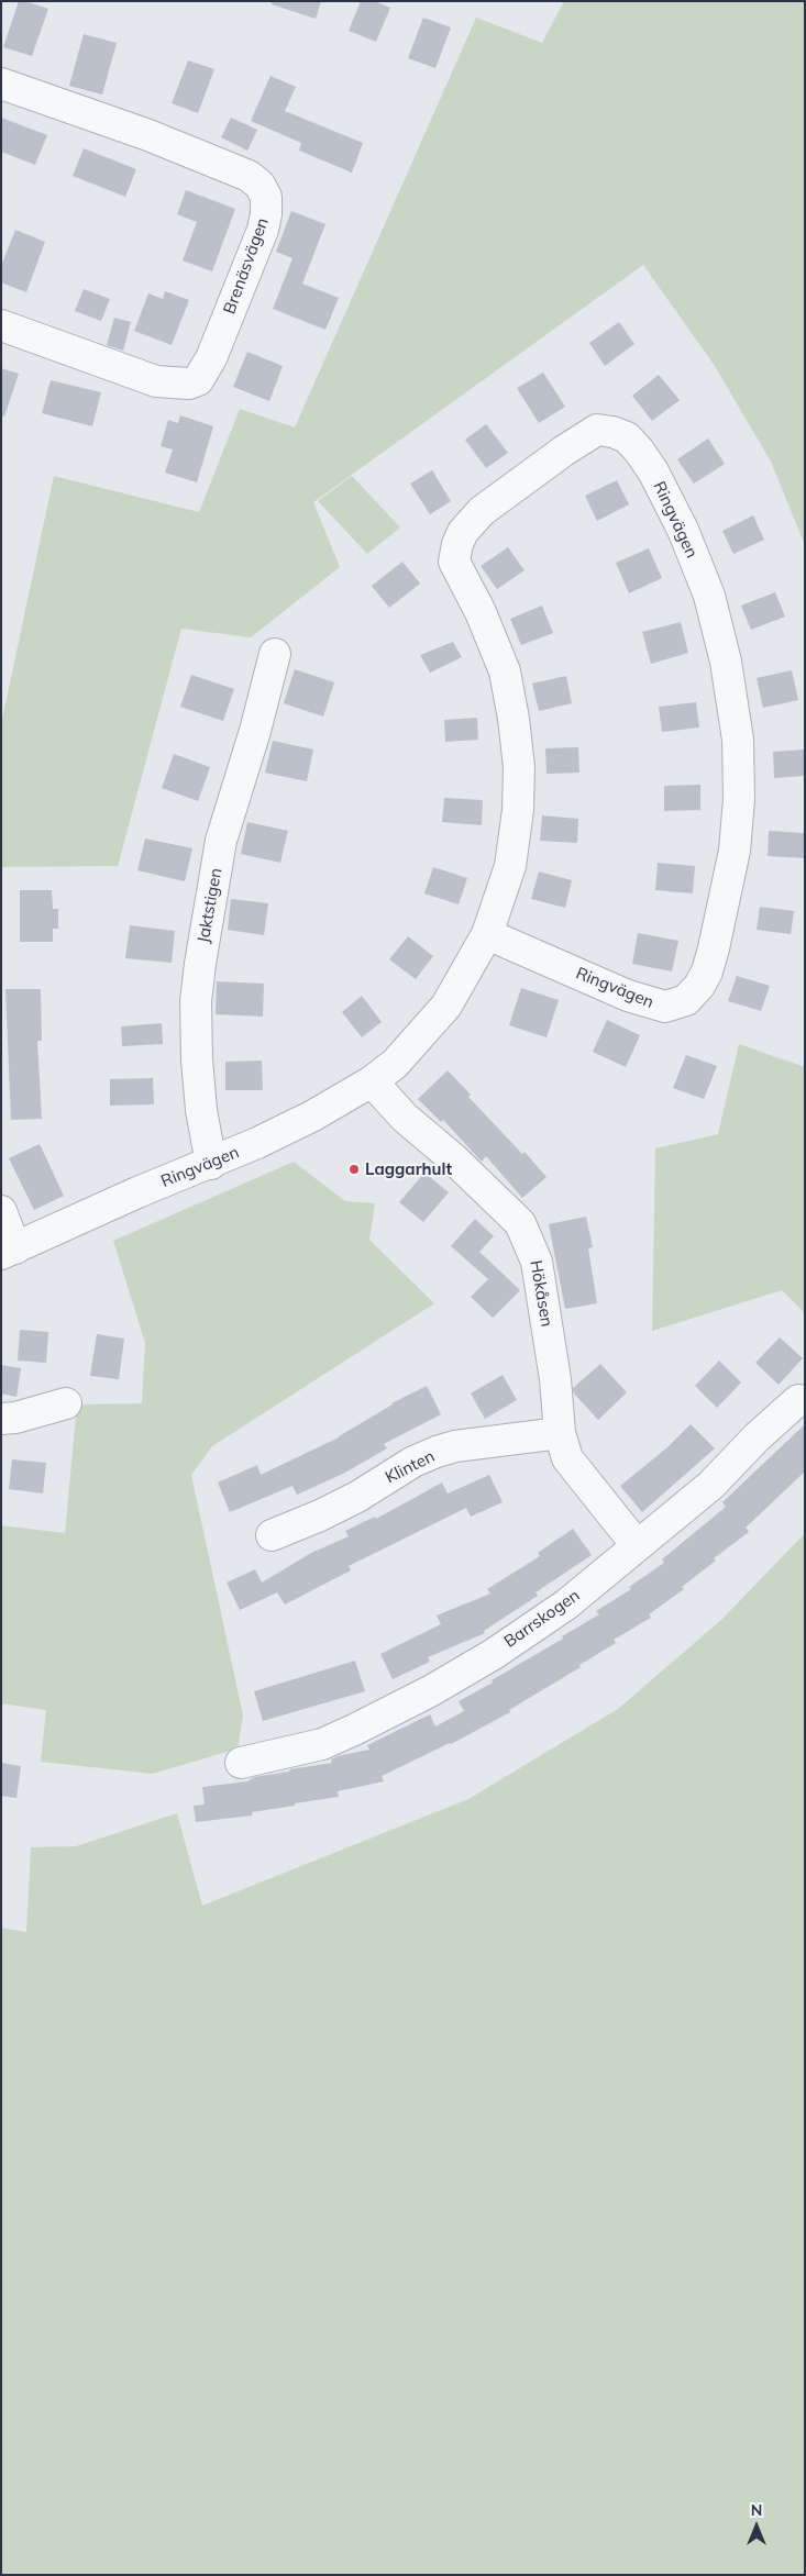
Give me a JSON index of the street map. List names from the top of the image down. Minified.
{"streets":{"street":["Brenäsvägen","Ringvägen","Jaktstigen","Hökåsen","Klinten","Barrskogen"]},"crossings":[["Ringvägen","Jaktstigen"],["Ringvägen","Hökåsen"],["Hökåsen","Klinten"],["Hökåsen","Barrskogen"]],"places":["Laggarhult"],"north":"top"}
